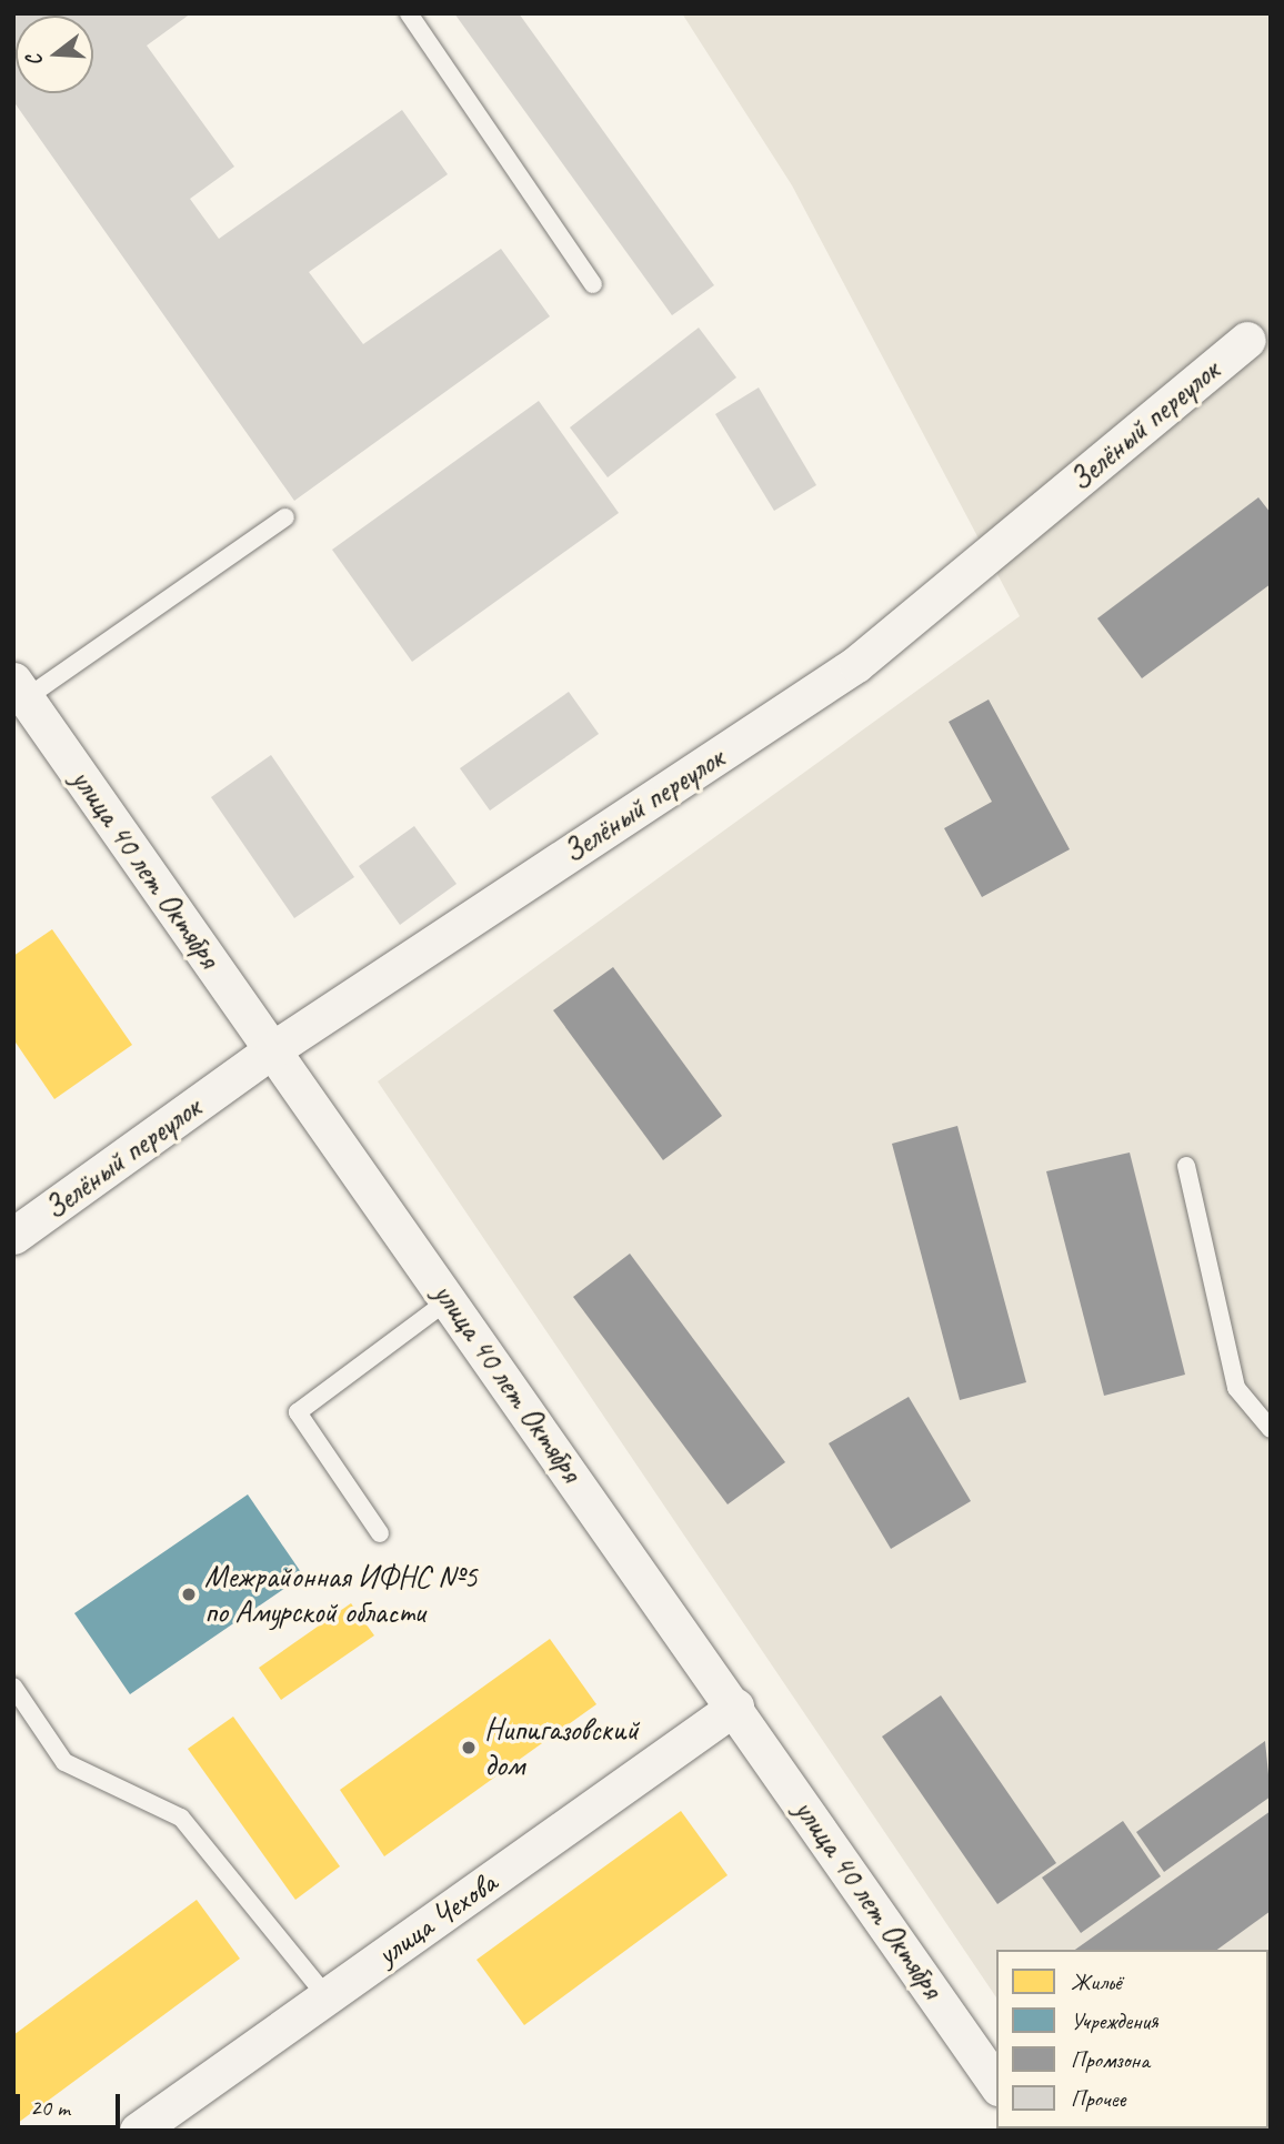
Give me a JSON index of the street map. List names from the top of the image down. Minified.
{"streets":{"street":["Зелёный переулок","улица 40 лет Октября","улица Чехова"]},"crossings":[["Зелёный переулок","улица 40 лет Октября"],["улица 40 лет Октября","улица Чехова"]],"places":["Межрайонная ИФНС №5 по Амурской области","Нипигазовский дом"],"legend":["Жильё","Учреждения","Промзона","Прочее"],"scale_bar":"20 m","north":"left"}
